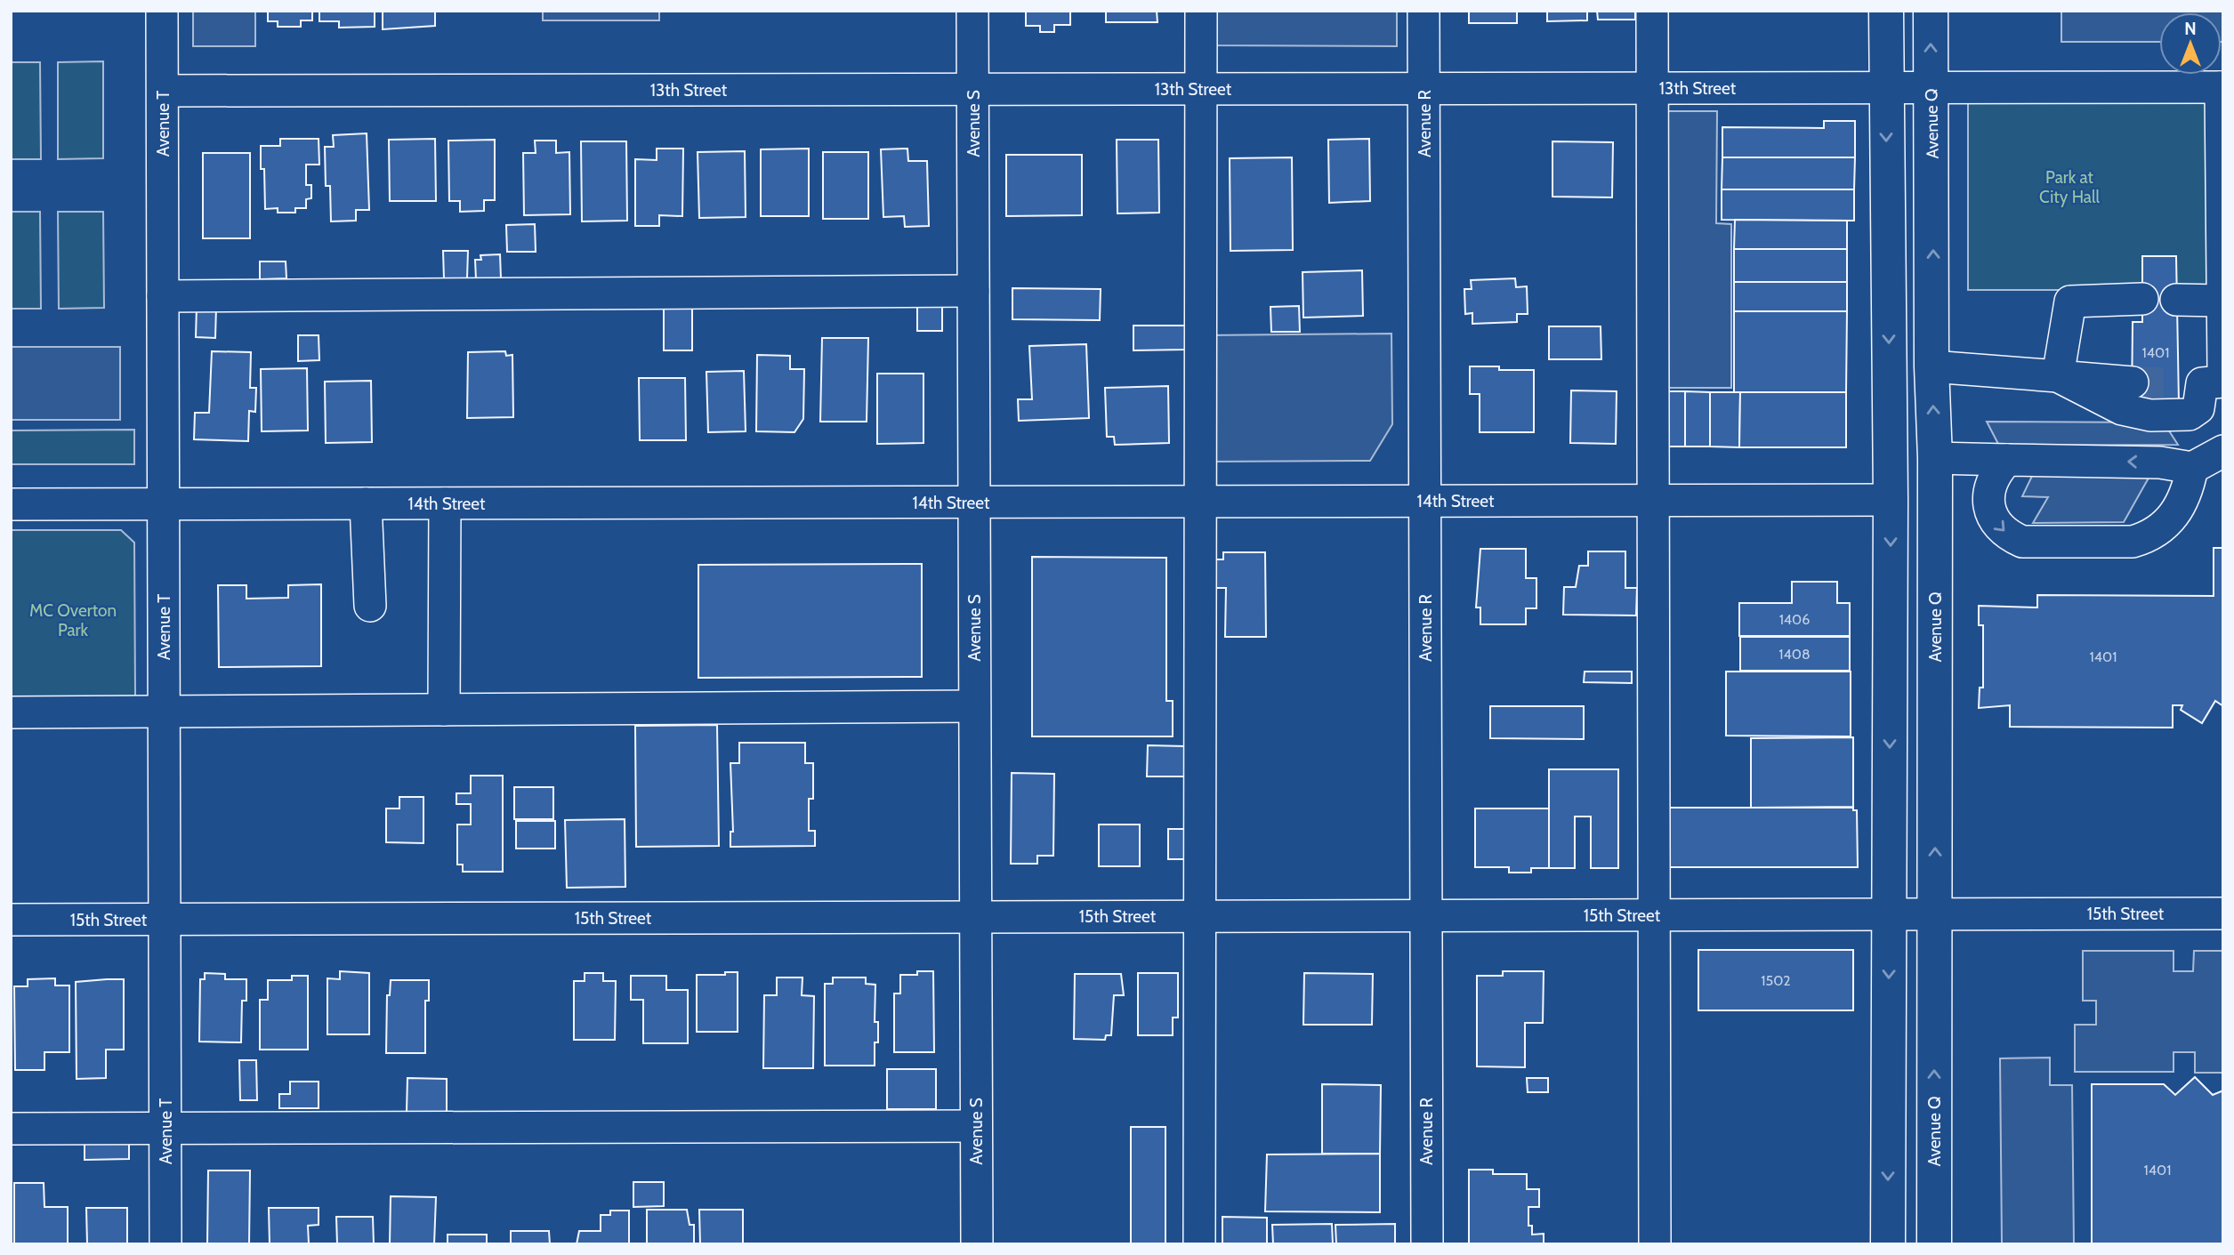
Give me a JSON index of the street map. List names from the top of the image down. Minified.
{"streets":{"highway":["Avenue Q"],"street":["13th Street","Avenue T","Avenue S","Avenue R","14th Street","15th Street"]},"crossings":[["13th Street","Avenue T"],["13th Street","Avenue S"],["13th Street","Avenue R"],["13th Street","Avenue Q"],["Avenue T","14th Street"],["Avenue T","15th Street"],["Avenue S","14th Street"],["Avenue S","15th Street"],["Avenue R","14th Street"],["Avenue R","15th Street"],["Avenue Q","15th Street"]],"parks":["Park at City Hall","MC Overton Park"],"house_numbers":["1401","1406","1408","1401","1502","1401"],"north":"top"}
